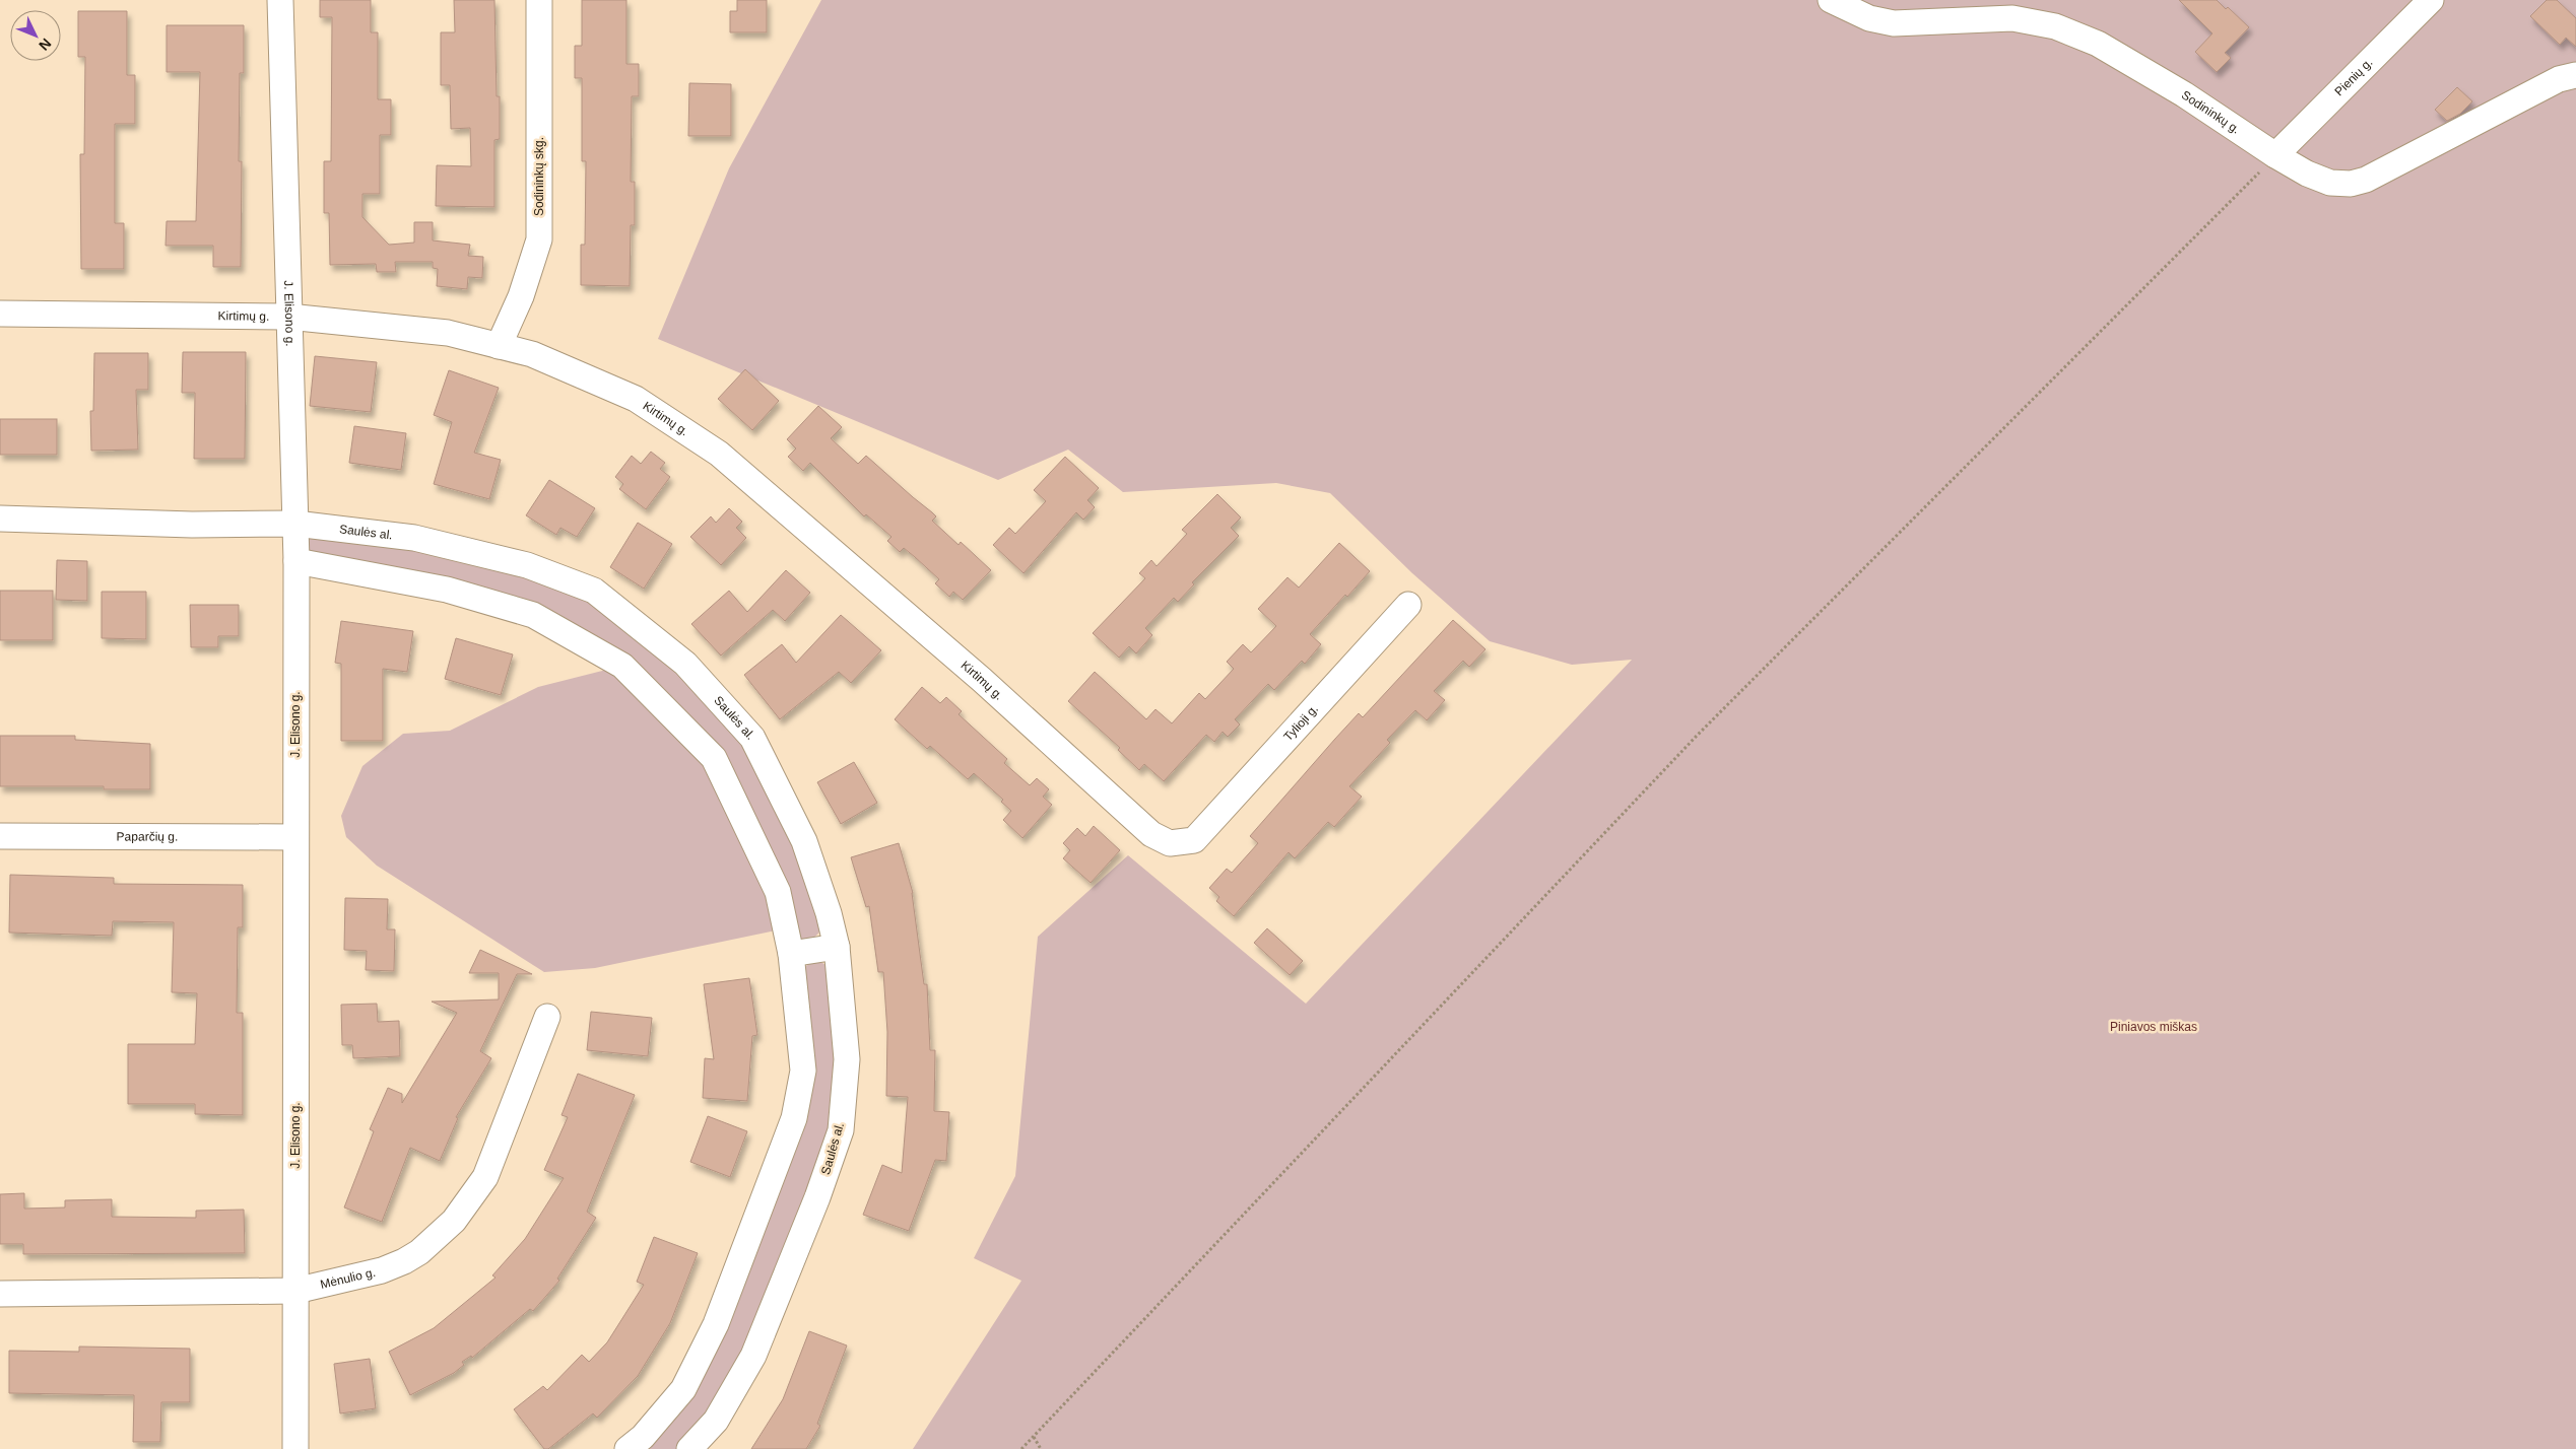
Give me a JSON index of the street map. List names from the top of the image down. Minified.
{"streets":{"street":["Pienių g.","Sodininkų g.","Sodininkų skg.","J. Elisono g.","Kirtimų g.","Saulės al.","Tylioji g.","Paparčių g.","Mėnulio g."]},"crossings":[["Pienių g.","Sodininkų g."],["Sodininkų skg.","Kirtimų g."],["J. Elisono g.","Kirtimų g."],["J. Elisono g.","Saulės al."],["J. Elisono g.","Paparčių g."],["J. Elisono g.","Mėnulio g."],["Kirtimų g.","Tylioji g."]],"parks":["Piniavos miškas"],"north":"bottom right"}
